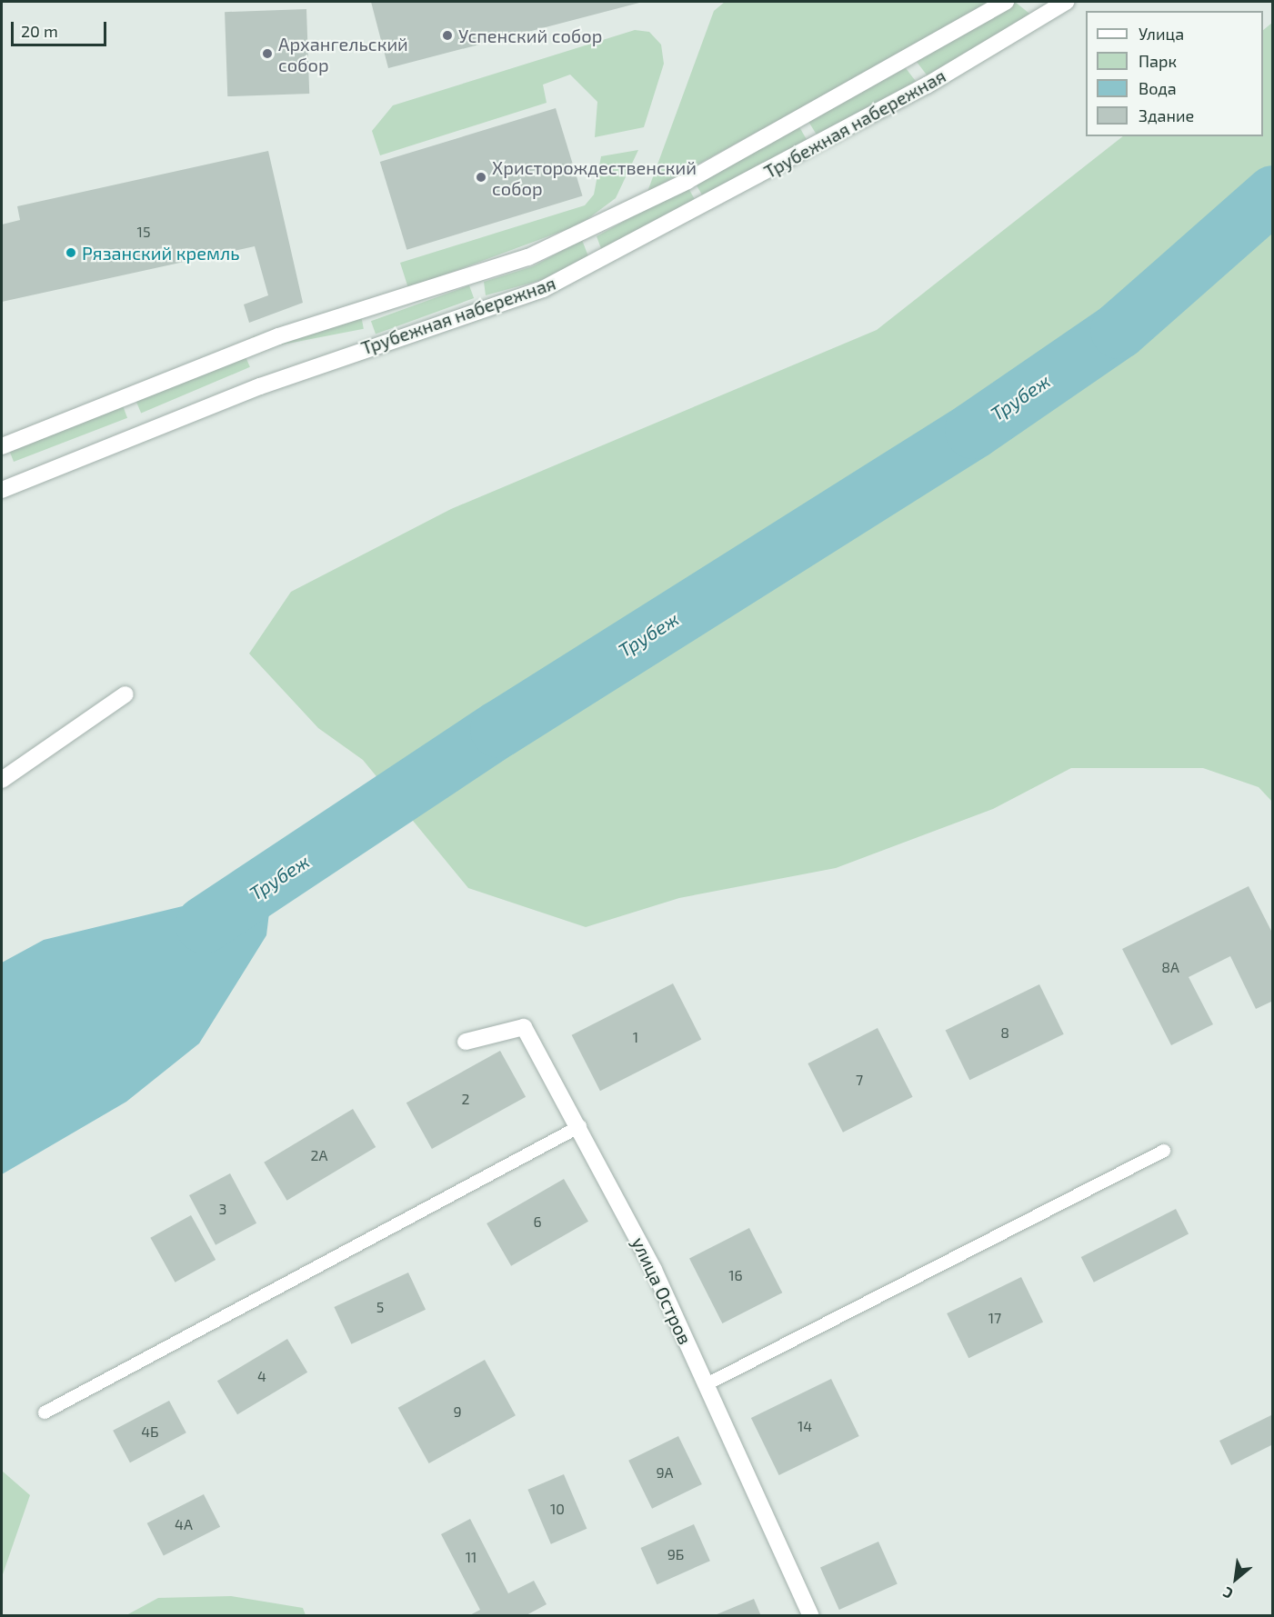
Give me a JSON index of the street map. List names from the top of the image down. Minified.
{"streets":{"street":["Трубежная набережная","улица Остров"]},"water":["Трубеж"],"places":["Успенский собор","Архангельский собор","Христорождественский собор","Рязанский кремль"],"house_numbers":["15","8А","8","1","7","2","2А","3","6","16","5","17","4","9","14","4Б","9А","10","4А","9Б","11"],"legend":["Улица","Парк","Вода","Здание"],"scale_bar":"20 m","north":"bottom left"}
